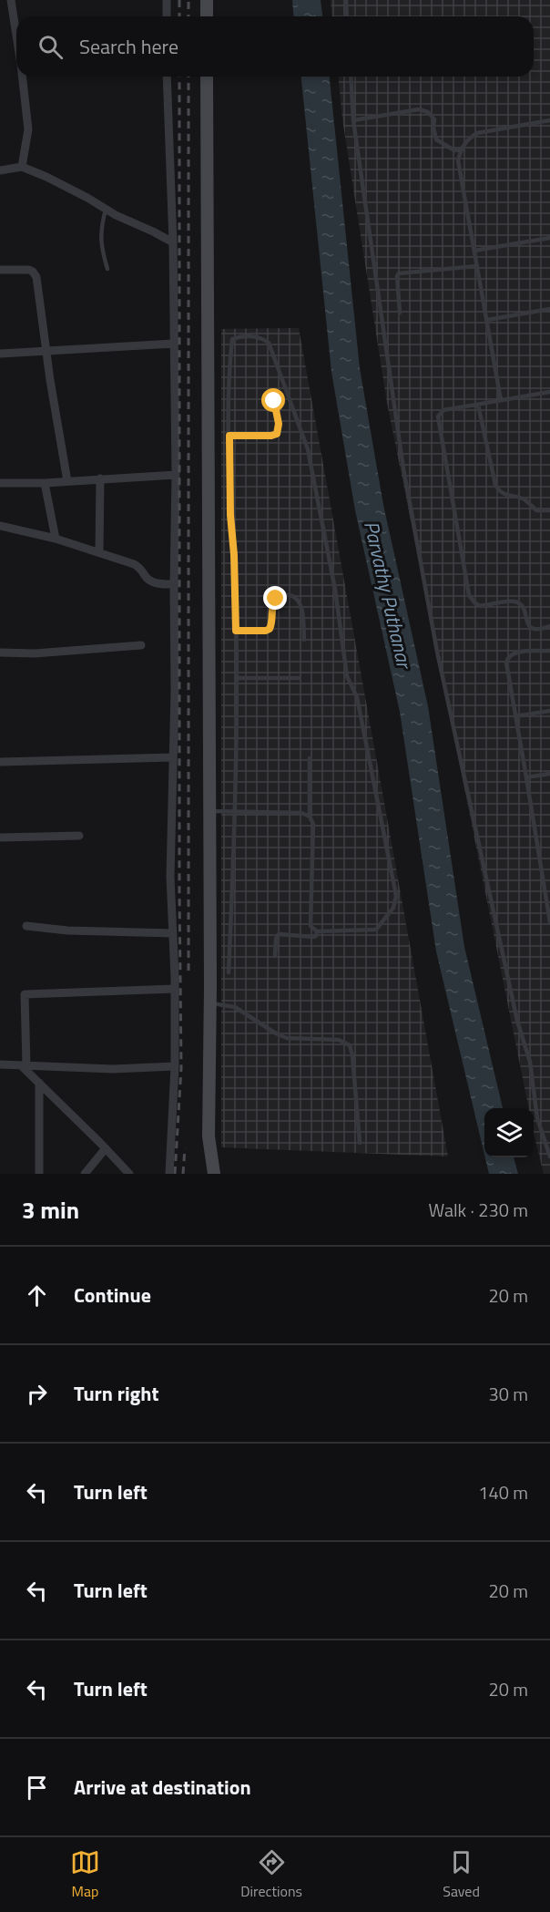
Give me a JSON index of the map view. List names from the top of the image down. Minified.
{"water":["Parvathy Puthanar"],"page":{"search":"Search here","heading":["3 min","Walk · 230 m"],"list":[["Continue","20 m"],["Turn right","30 m"],["Turn left","140 m"],["Turn left","20 m"],["Turn left","20 m"],"Arrive at destination"],"nav":["Map","Directions","Saved"]}}
